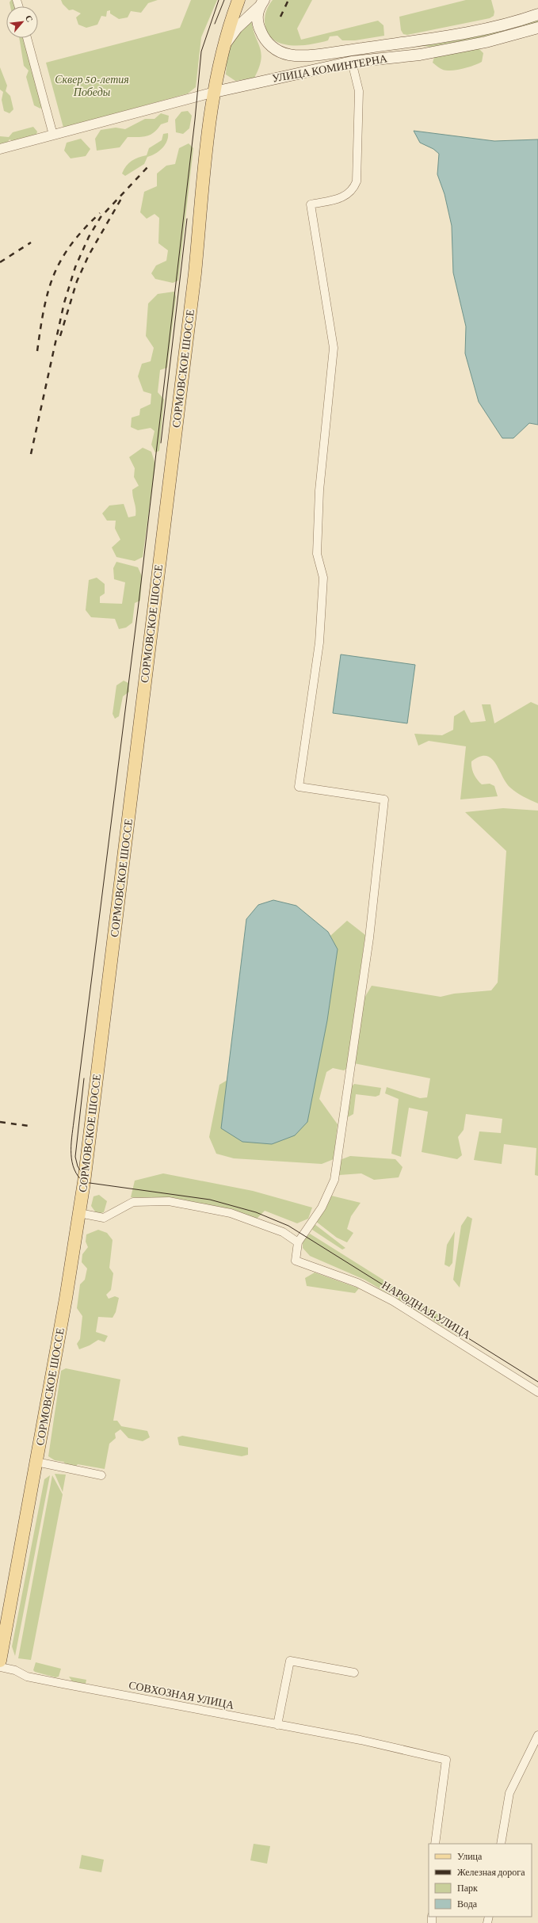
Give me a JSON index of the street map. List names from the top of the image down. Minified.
{"streets":{"main road":["УЛИЦА КОМИНТЕРНА","СОРМОВСКОЕ ШОССЕ"],"street":["НАРОДНАЯ УЛИЦА","СОВХОЗНАЯ УЛИЦА"]},"crossings":[["УЛИЦА КОМИНТЕРНА","СОРМОВСКОЕ ШОССЕ"]],"parks":["Сквер 50-летия Победы"],"legend":["Улица","Железная дорога","Парк","Вода"],"north":"top right"}
